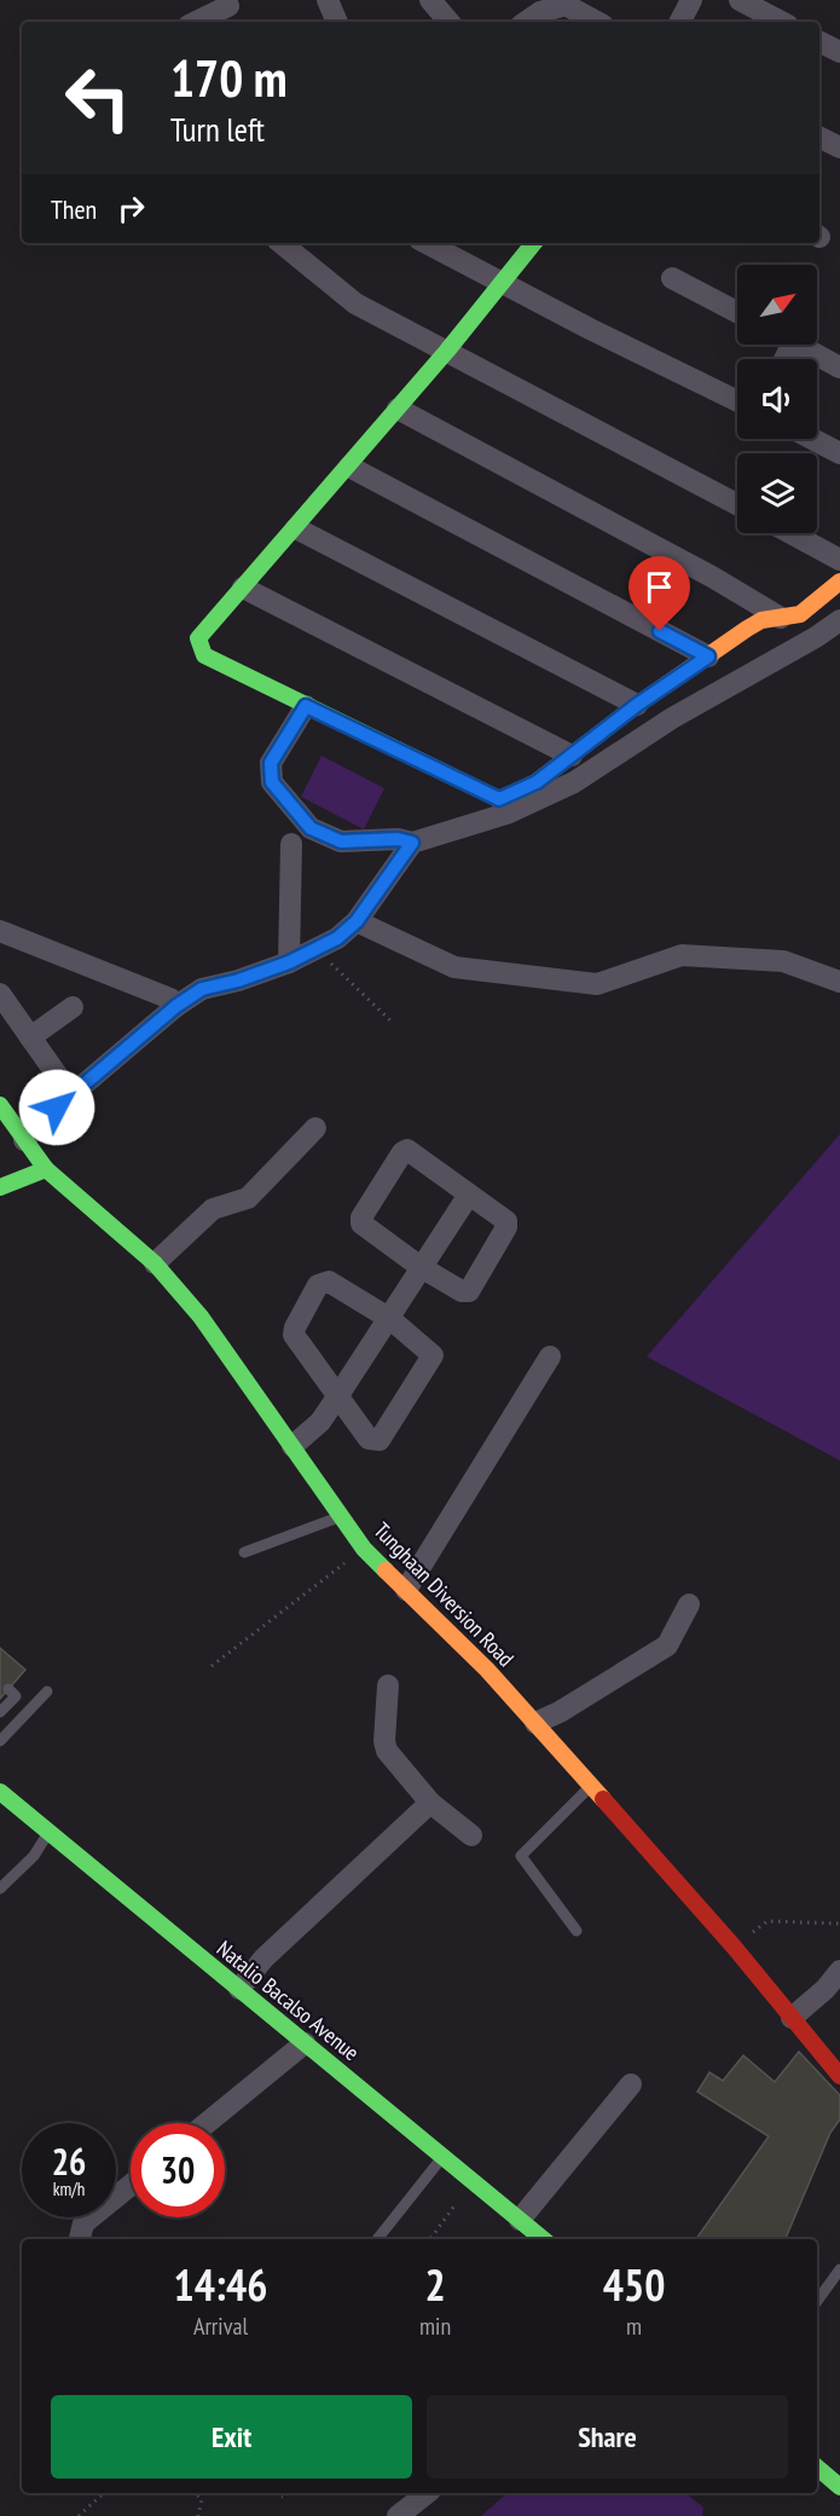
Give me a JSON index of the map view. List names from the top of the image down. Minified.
{"streets":{"main road":["Tunghaan Diversion Road","Natalio Bacalso Avenue"]},"north":"top right","page":{"turn":["170 m","Turn left"],"then":"Then","speed":"26 km/h","limit":"30","eta":["14:46","Arrival","2","min","450","m"],"buttons":["Exit","Share"]}}
